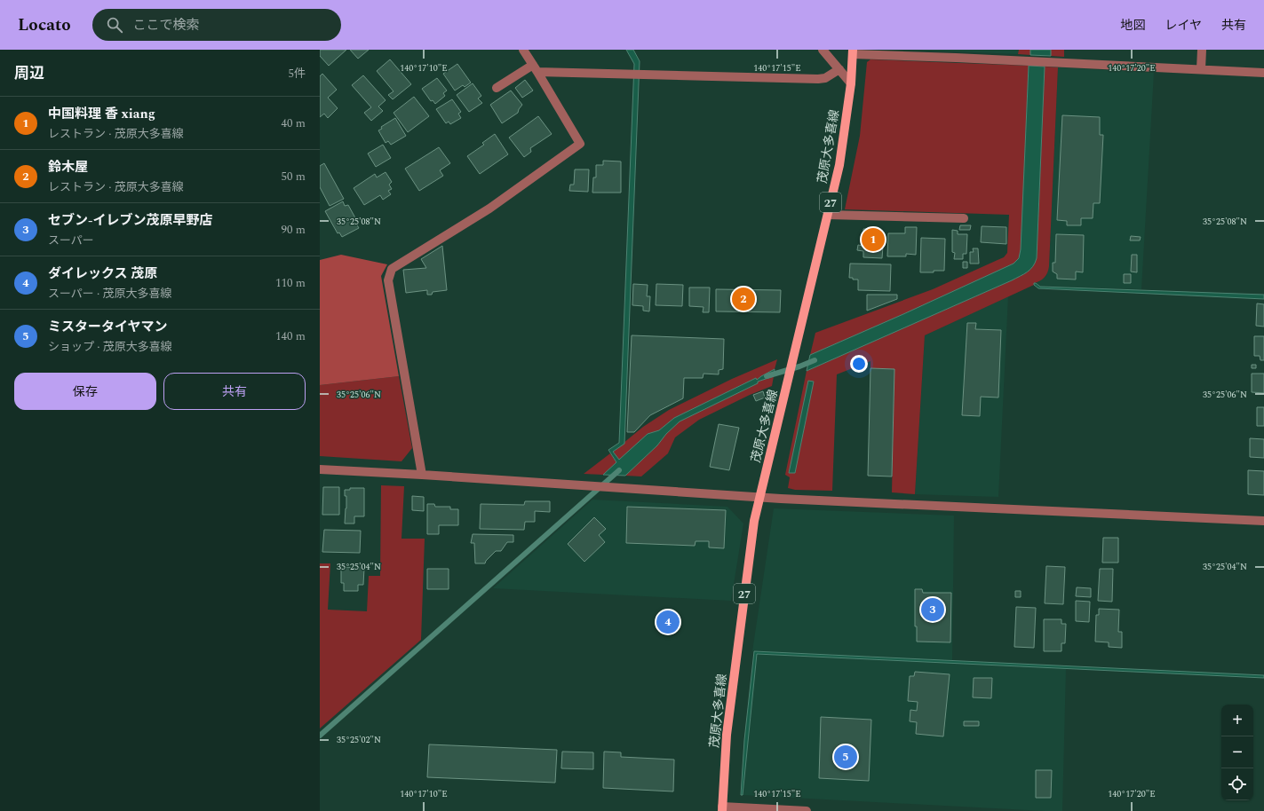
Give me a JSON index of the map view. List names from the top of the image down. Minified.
{"streets":{"main road":["茂原大多喜線","27"]},"page":{"header":"Locato","search":"ここで検索","nav":["地図","レイヤ","共有"],"heading":["周辺","5件"],"list":[{"mark":"1","name":"中国料理 香 xiang","note":"レストラン · 茂原大多喜線","value":"40 m"},{"mark":"2","name":"鈴木屋","note":"レストラン · 茂原大多喜線","value":"50 m"},{"mark":"3","name":"セブン-イレブン茂原早野店","note":"スーパー","value":"90 m"},{"mark":"4","name":"ダイレックス 茂原","note":"スーパー · 茂原大多喜線","value":"110 m"},{"mark":"5","name":"ミスタータイヤマン","note":"ショップ · 茂原大多喜線","value":"140 m"}],"pins":["1","2","3","4","5"],"buttons":["保存","共有"],"map_buttons":["+","−"]},"coordinates":["140°17'10\"E","140°17'15\"E","140°17'20\"E","35°25'08\"N","35°25'06\"N","35°25'04\"N","35°25'02\"N"]}
